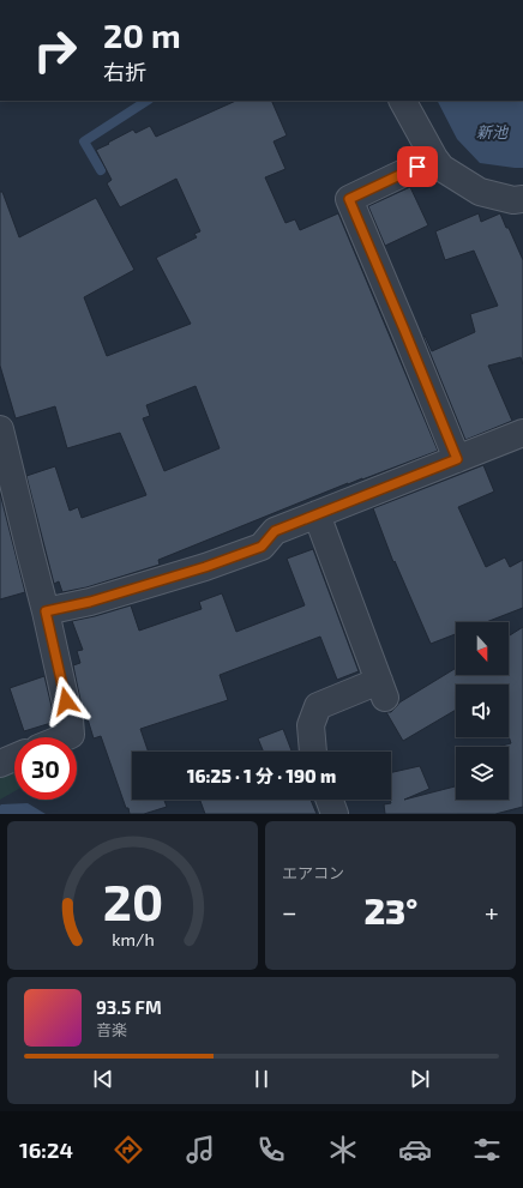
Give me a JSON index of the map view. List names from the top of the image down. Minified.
{"water":["新池"],"north":"bottom","page":{"turn":["20 m","右折"],"limit":"30","trip":"16:25 · 1 分 · 190 m","tile":"エアコン","heat":["−","23°","+"],"song":["93.5 FM","音楽"],"tabs":"16:24","gauge":["20","km/h"]}}
